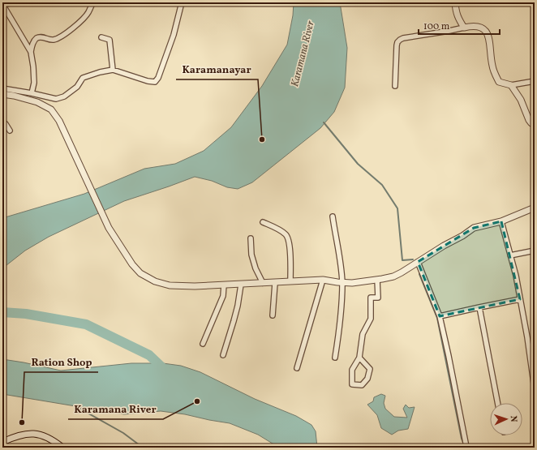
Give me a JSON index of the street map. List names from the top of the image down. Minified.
{"water":["Karamana River"],"places":["Karamanayar","Karamana River","Ration Shop"],"scale_bar":"100 m","north":"right"}
